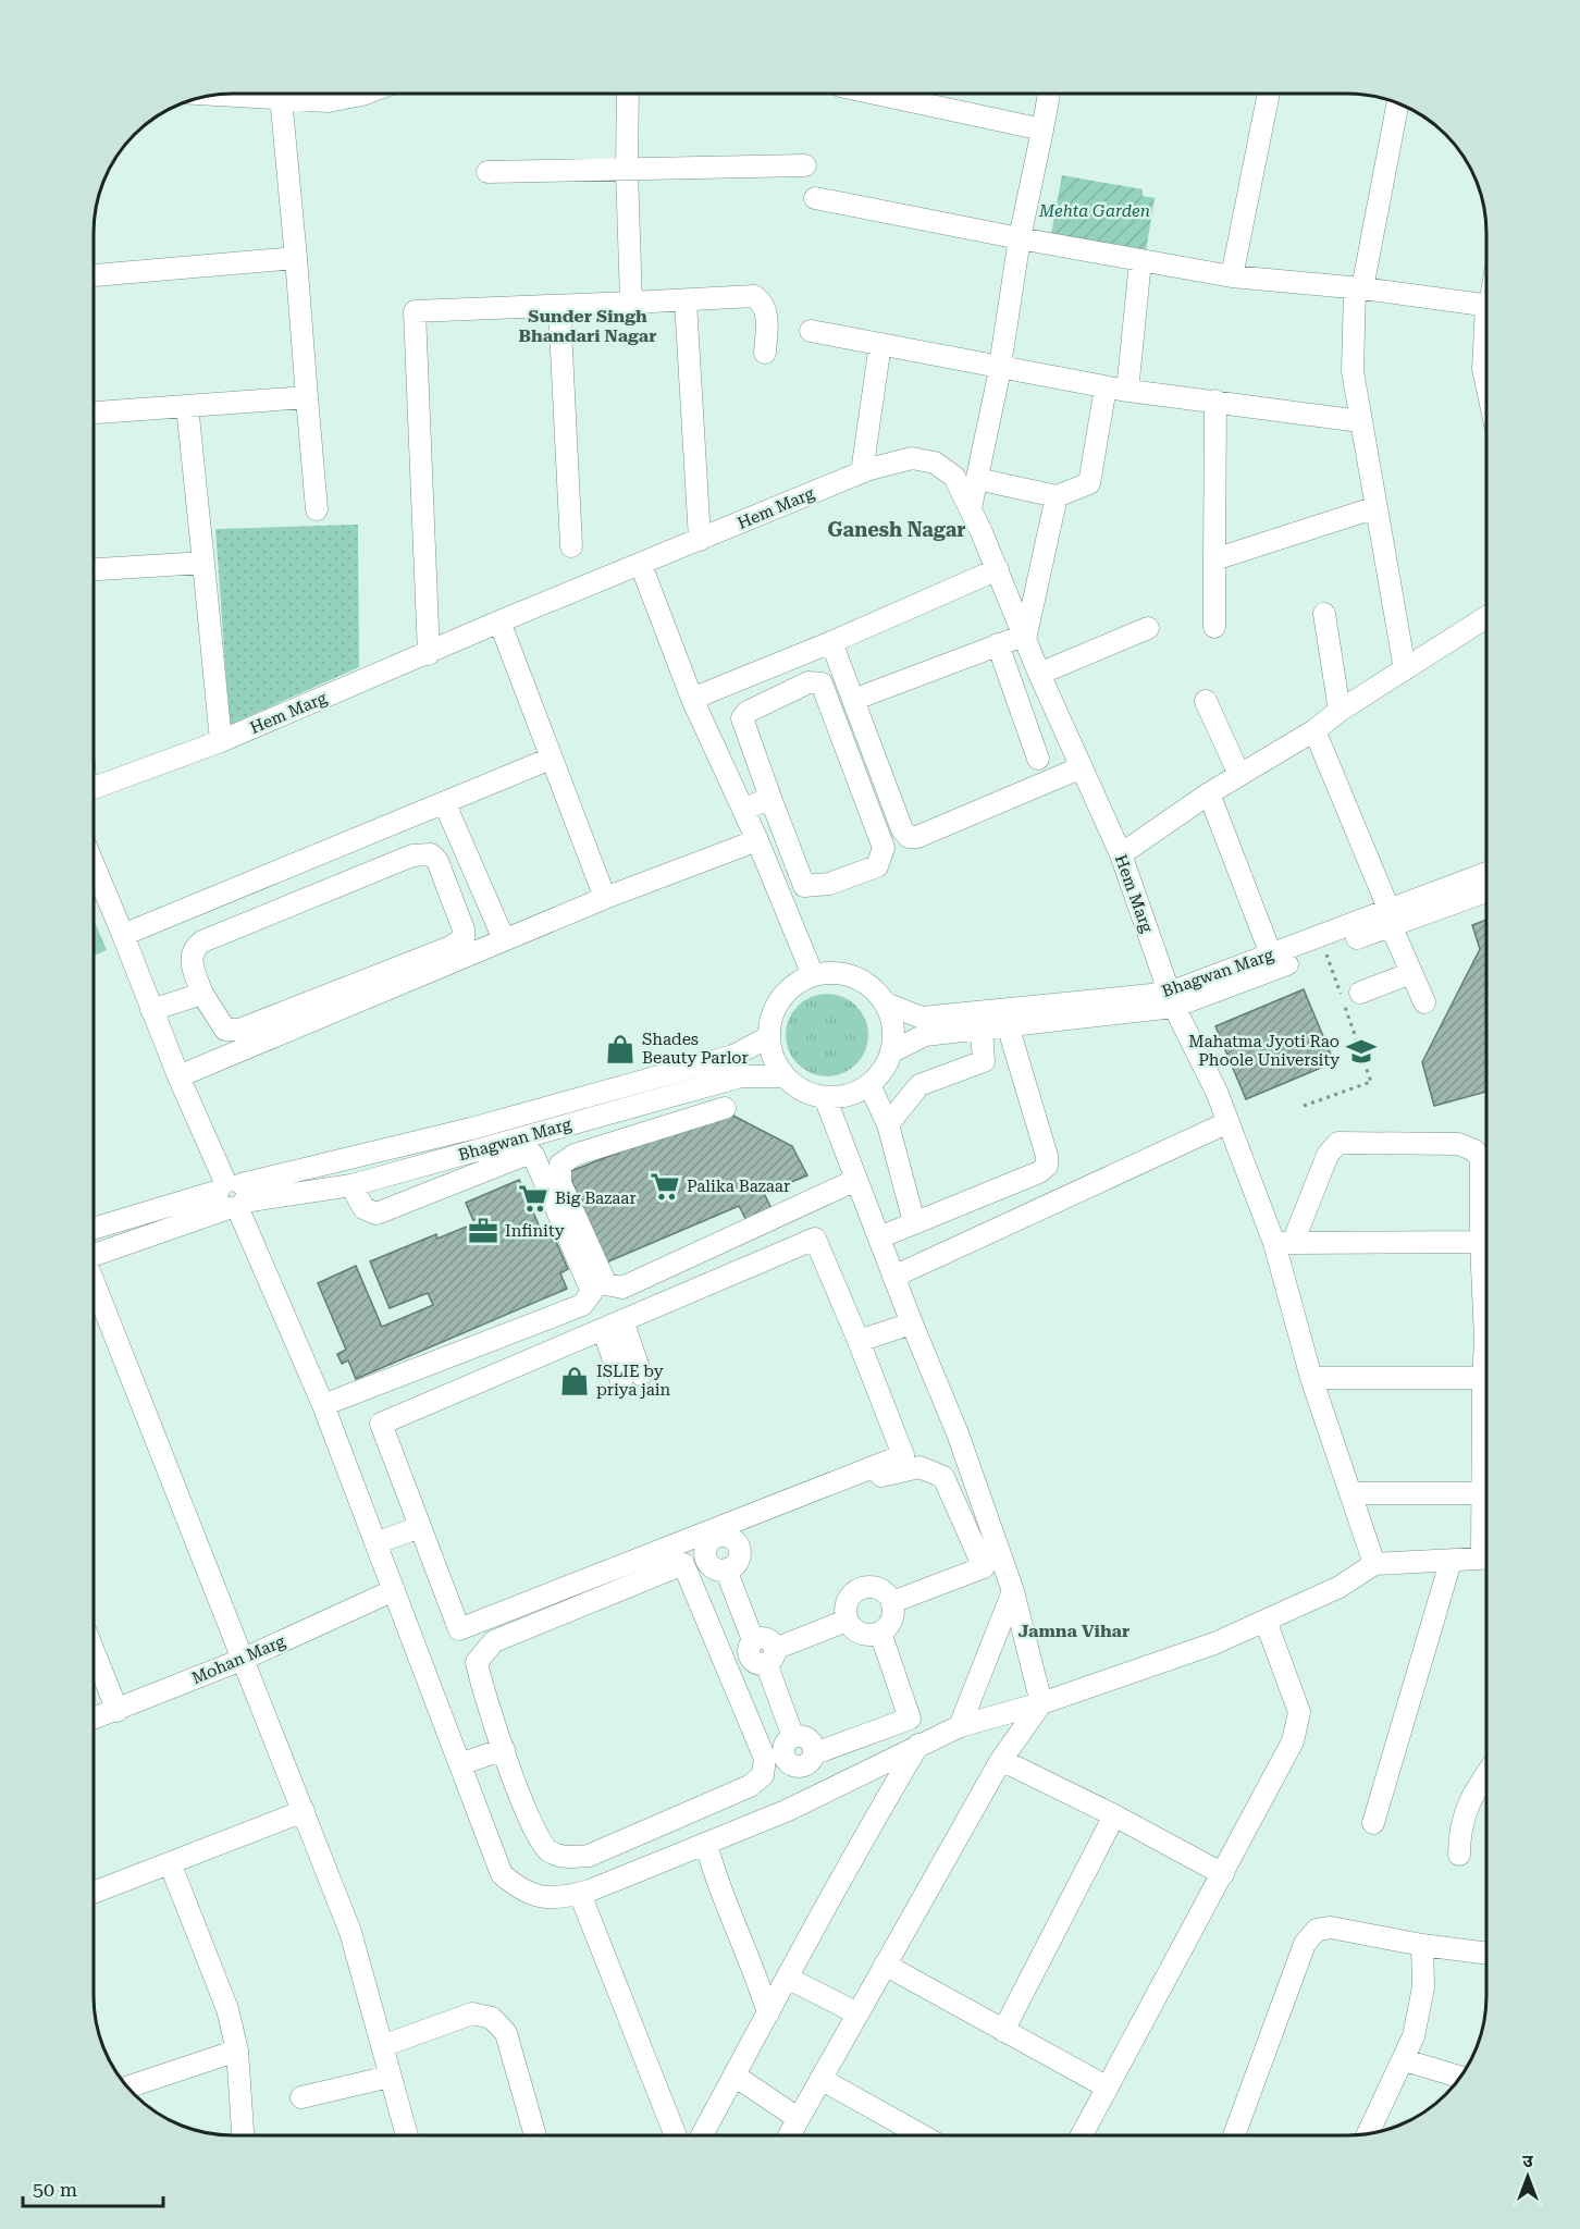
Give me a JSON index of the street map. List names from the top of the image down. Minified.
{"streets":{"street":["Hem Marg","Bhagwan Marg","Mohan Marg"]},"crossings":[["Hem Marg","Bhagwan Marg"]],"districts":["Sunder Singh Bhandari Nagar","Ganesh Nagar","Jamna Vihar"],"parks":["Mehta Garden"],"places":{"shop":["Shades Beauty Parlor","ISLIE by priya jain"],"school or university":["Mahatma Jyoti Rao Phoole University"],"supermarket":["Palika Bazaar","Big Bazaar"],"office":["Infinity"]},"scale_bar":"50 m","north":"top"}
